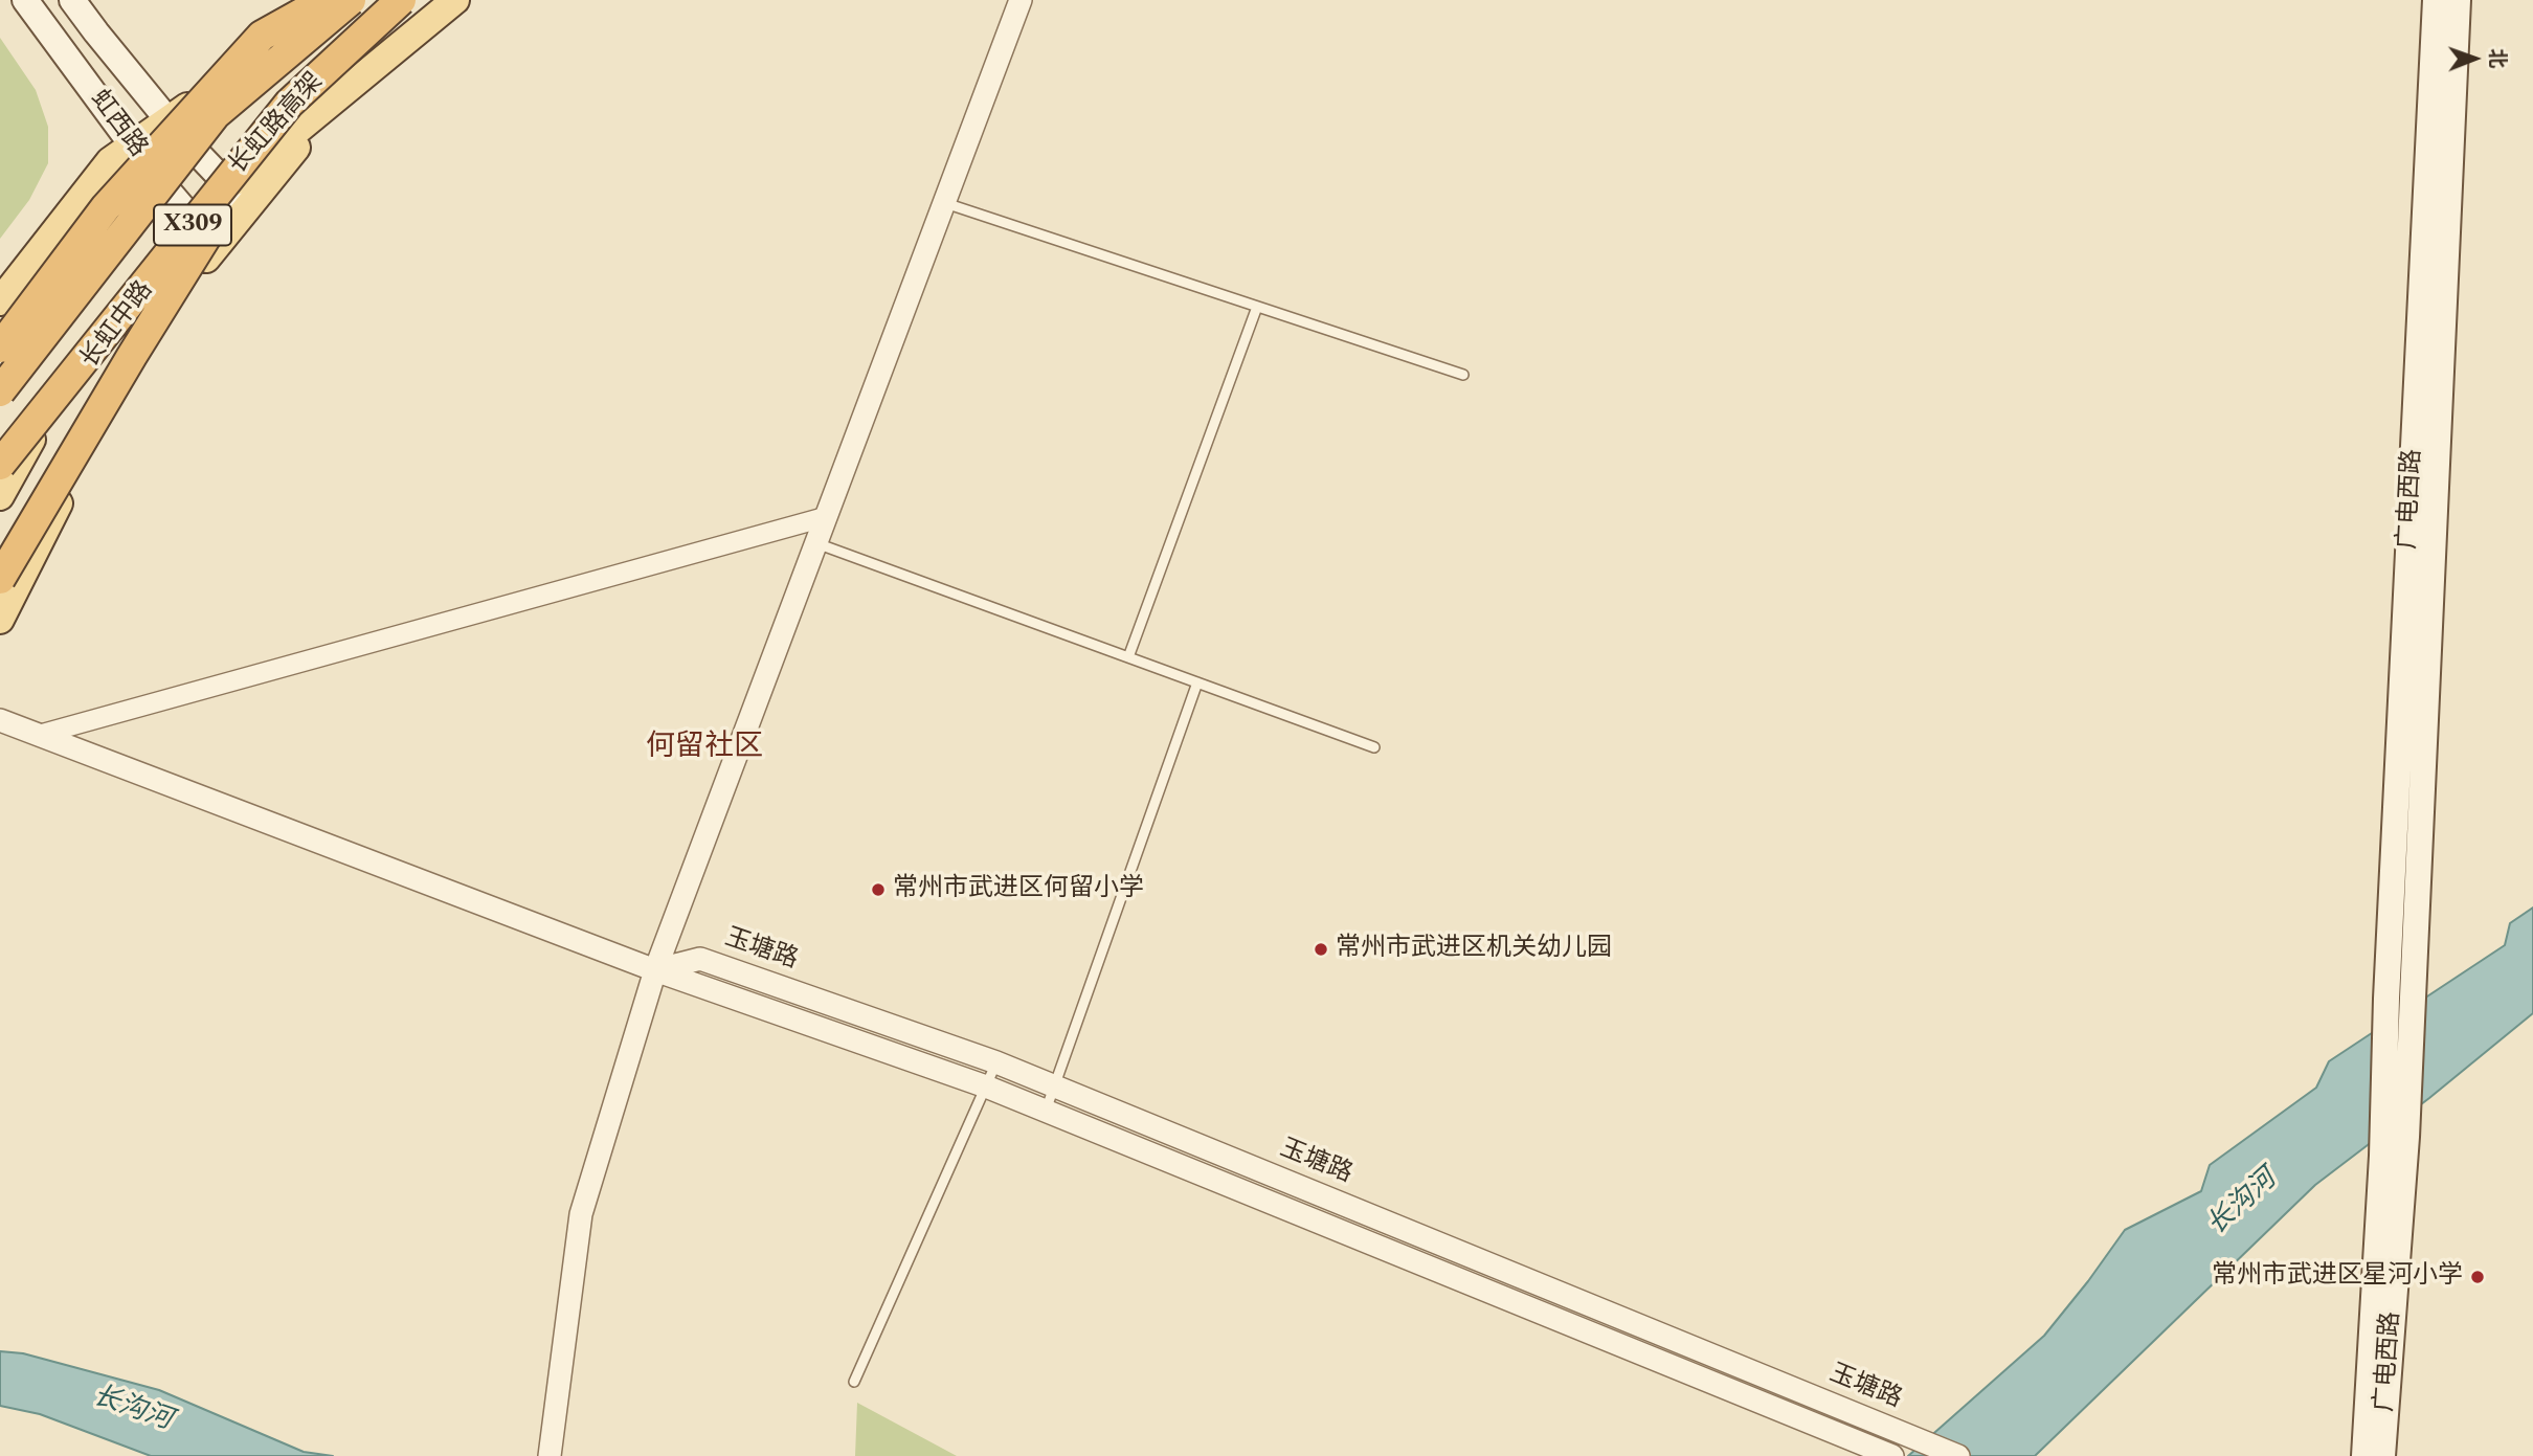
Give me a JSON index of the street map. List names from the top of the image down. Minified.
{"streets":{"highway":["长虹路高架","X309"],"main road":["虹西路","长虹中路","广电西路"],"street":["玉塘路"]},"crossings":[["虹西路","长虹中路"]],"districts":["何留社区"],"water":["长沟河"],"places":["常州市武进区何留小学","常州市武进区机关幼儿园","常州市武进区星河小学"],"north":"right"}
